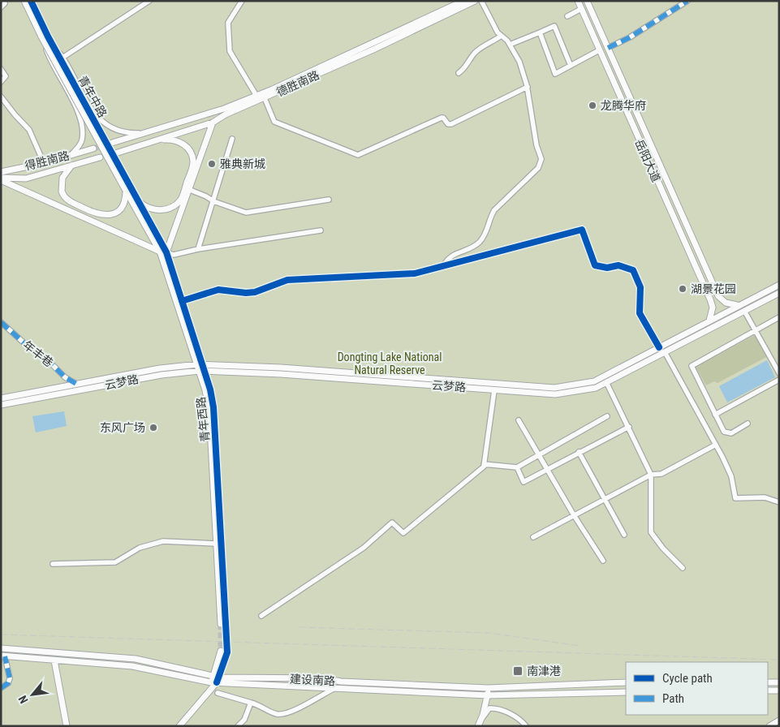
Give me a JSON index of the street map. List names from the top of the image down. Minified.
{"streets":{"main road":["德胜南路","青年中路","得胜南路","岳阳大道","云梦路","青年西路","建设南路"],"street":["年丰巷"]},"crossings":[["青年中路","青年西路"],["云梦路","青年西路"]],"parks":["Dongting Lake National Natural Reserve"],"places":{"other":["龙腾华府","雅典新城","湖景花园","东风广场"],"transit":["南津港"]},"legend":["Cycle path","Path"],"north":"bottom left"}
